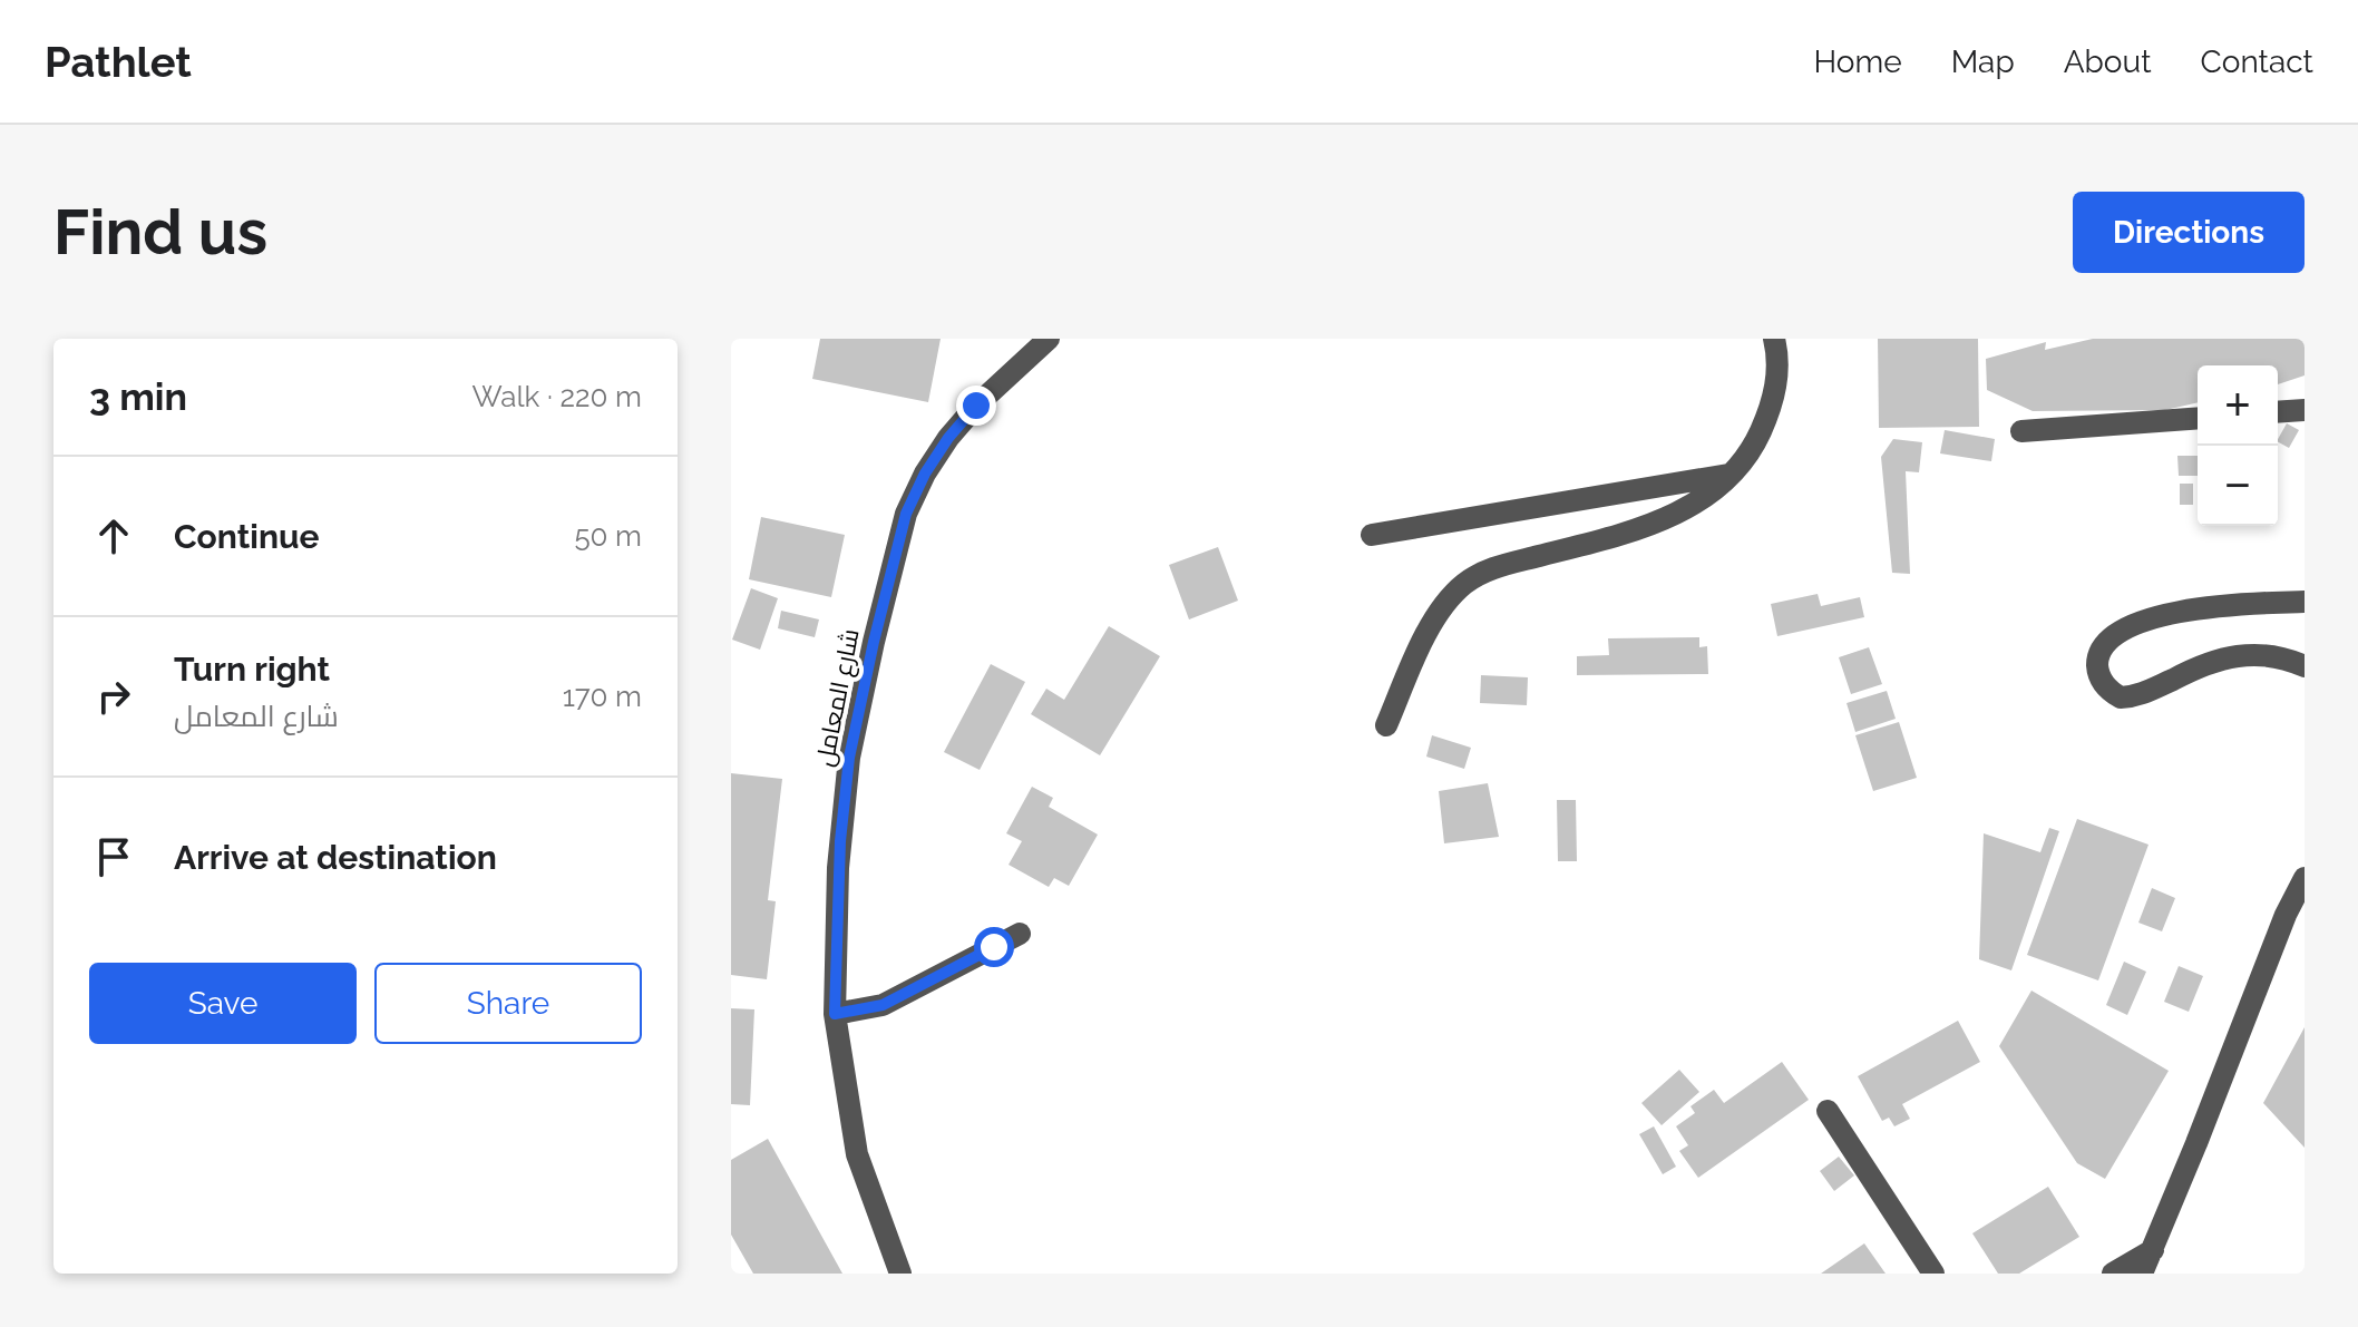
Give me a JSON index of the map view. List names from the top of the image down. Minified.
{"streets":{"street":["شارع المعامل"]},"page":{"header":"Pathlet","nav":["Home","Map","About","Contact"],"buttons":["Directions",["Save","Share"]],"title":"Find us","heading":["3 min","Walk · 220 m"],"map_buttons":["+","−"],"list":[["Continue","50 m"],["Turn right","شارع المعامل","170 m"],"Arrive at destination"]}}
